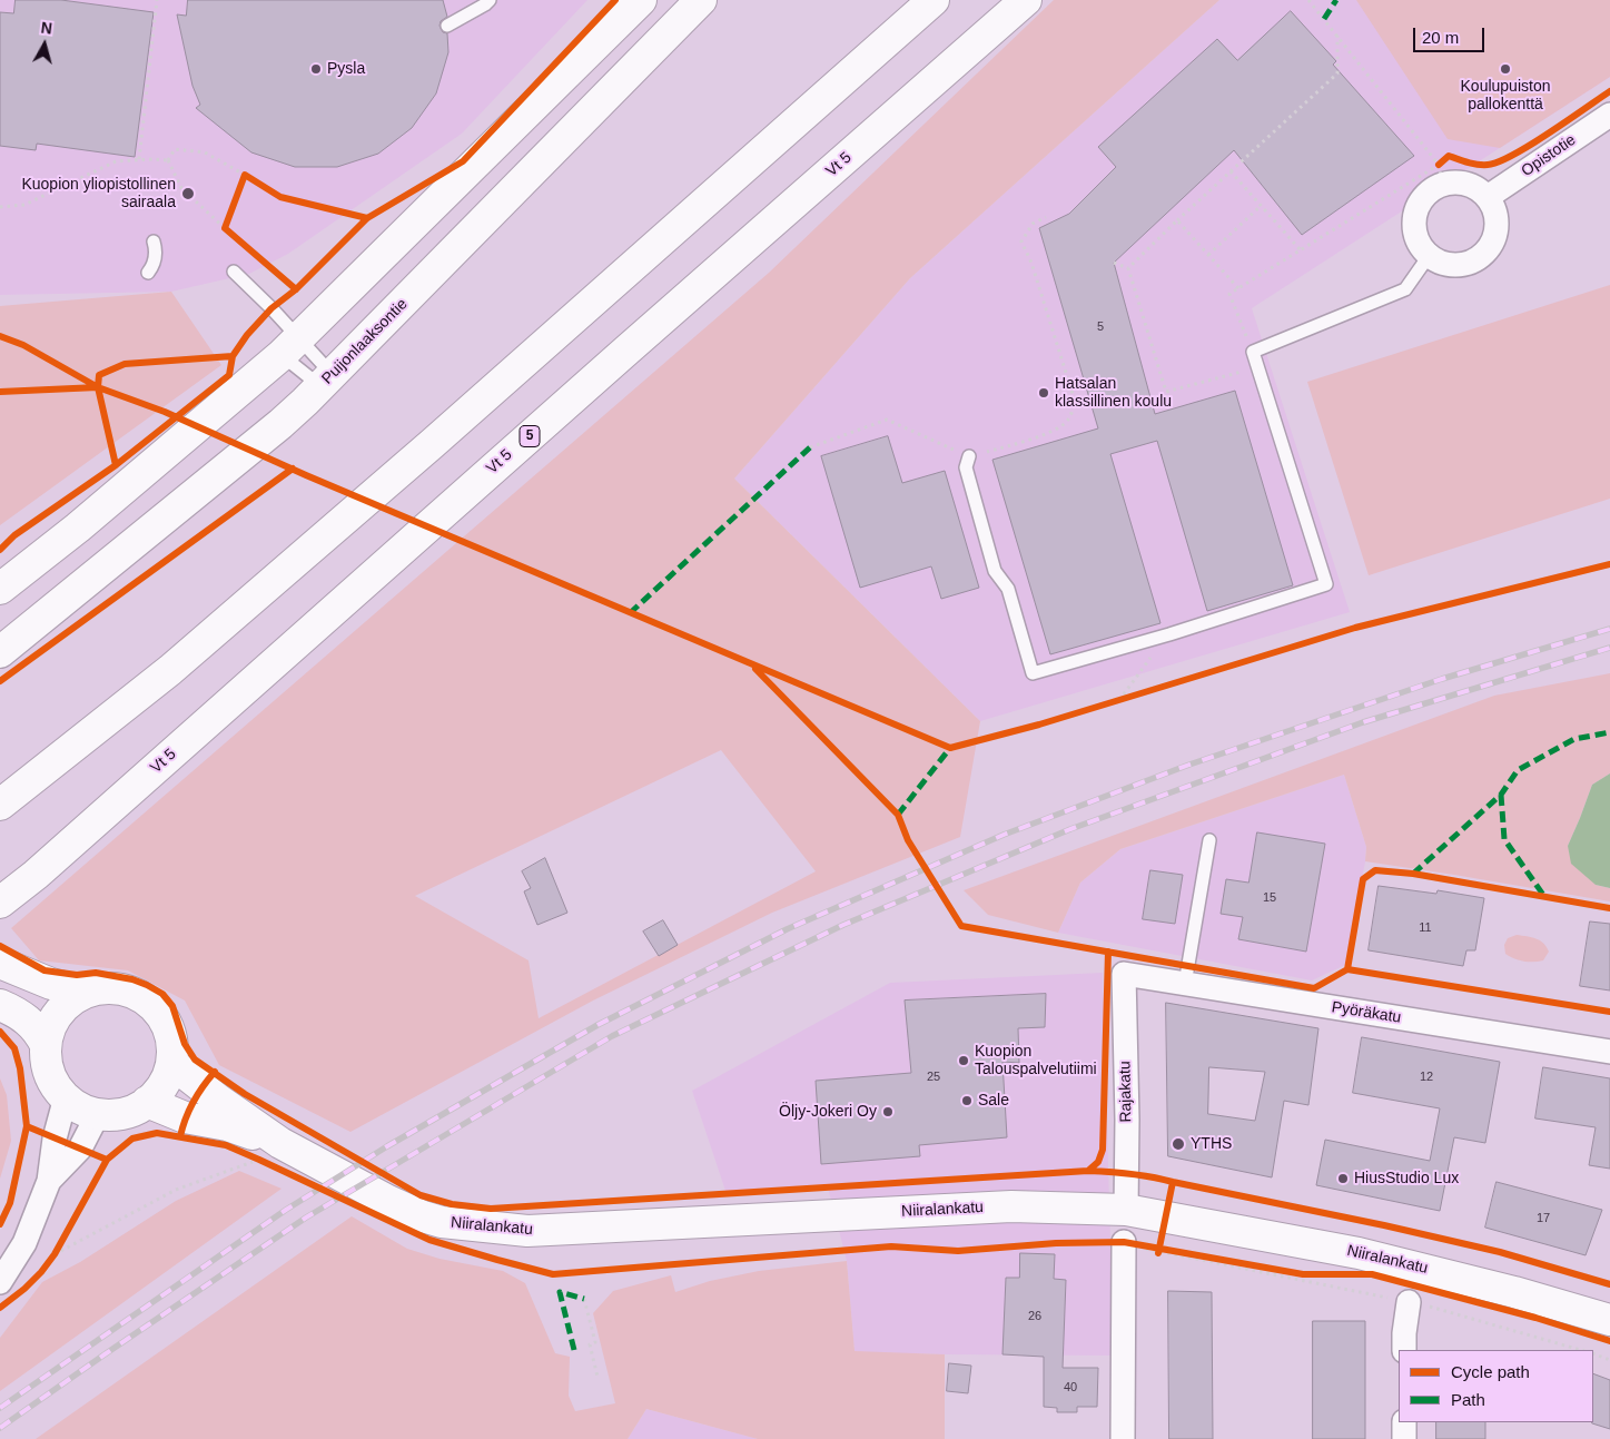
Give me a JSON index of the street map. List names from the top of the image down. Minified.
{"streets":{"main road":["Vt 5","Puijonlaaksontie","5","Niiralankatu"],"street":["Opistotie","Pyöräkatu","Rajakatu"]},"crossings":[["Pyöräkatu","Rajakatu"],["Rajakatu","Niiralankatu"]],"places":["Pysla","Koulupuiston pallokenttä","Kuopion yliopistollinen sairaala","Hatsalan klassillinen koulu","Kuopion Talouspalvelutiimi","Sale","Öljy-Jokeri Oy","YTHS","HiusStudio Lux"],"house_numbers":["5","15","11","25","12","17","26","40"],"legend":["Cycle path","Path"],"scale_bar":"20 m","north":"top"}
